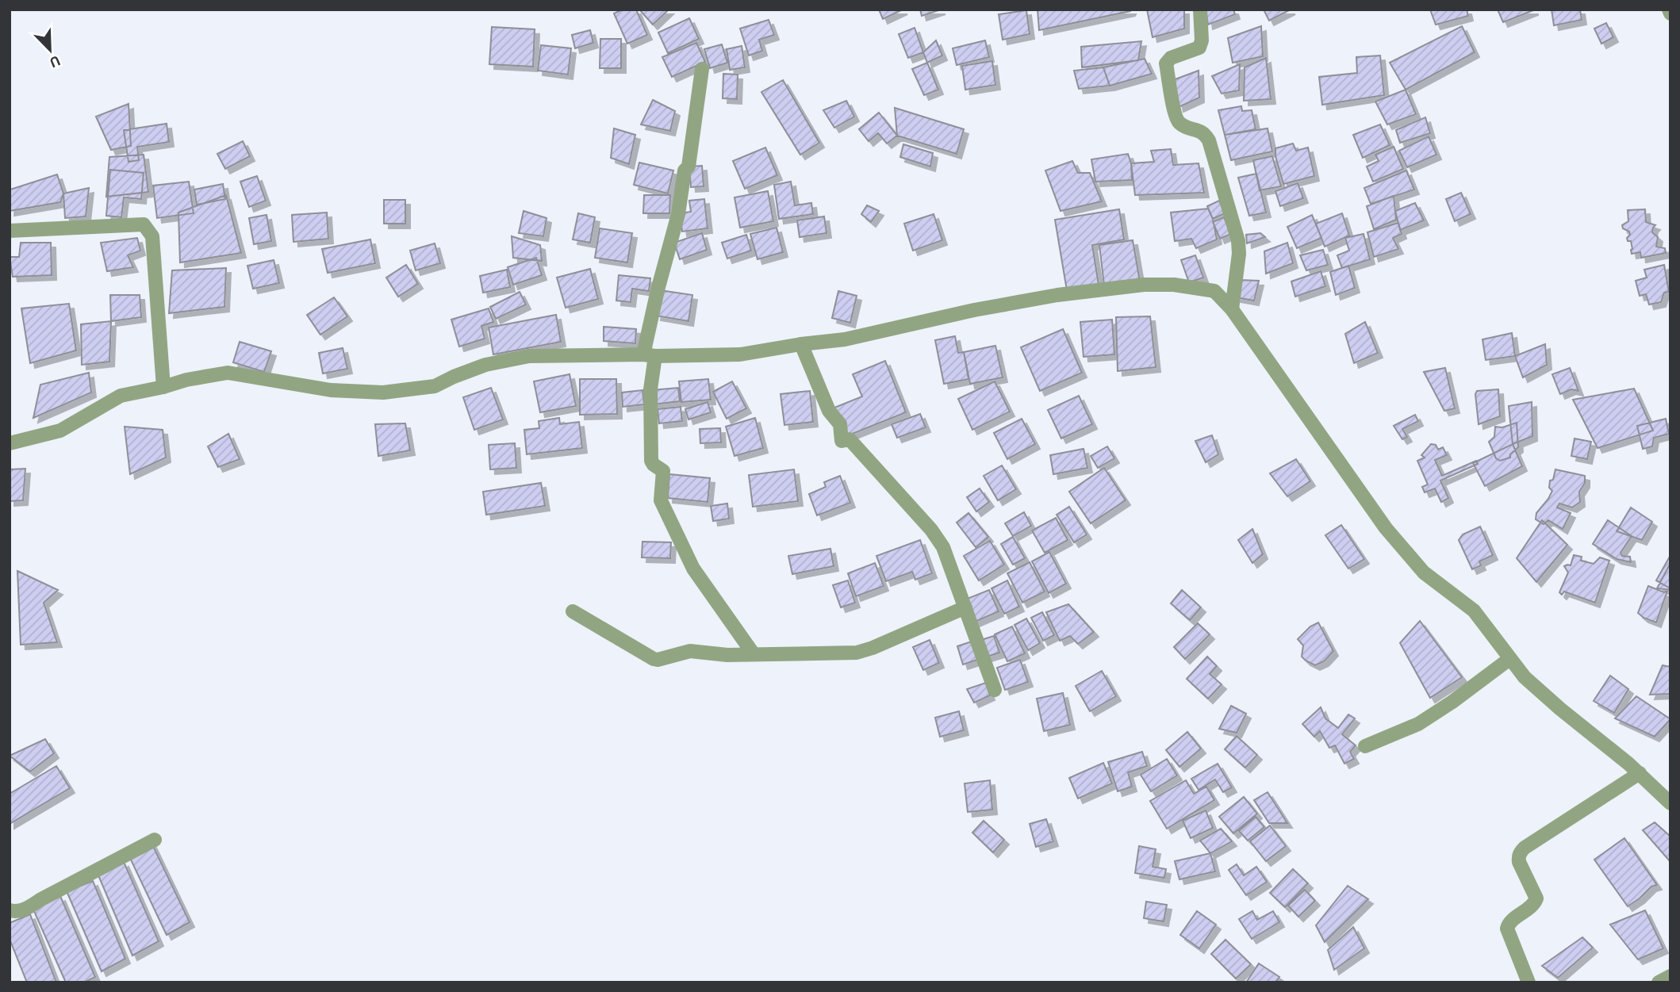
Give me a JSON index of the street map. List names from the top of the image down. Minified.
{"north":"bottom right"}
